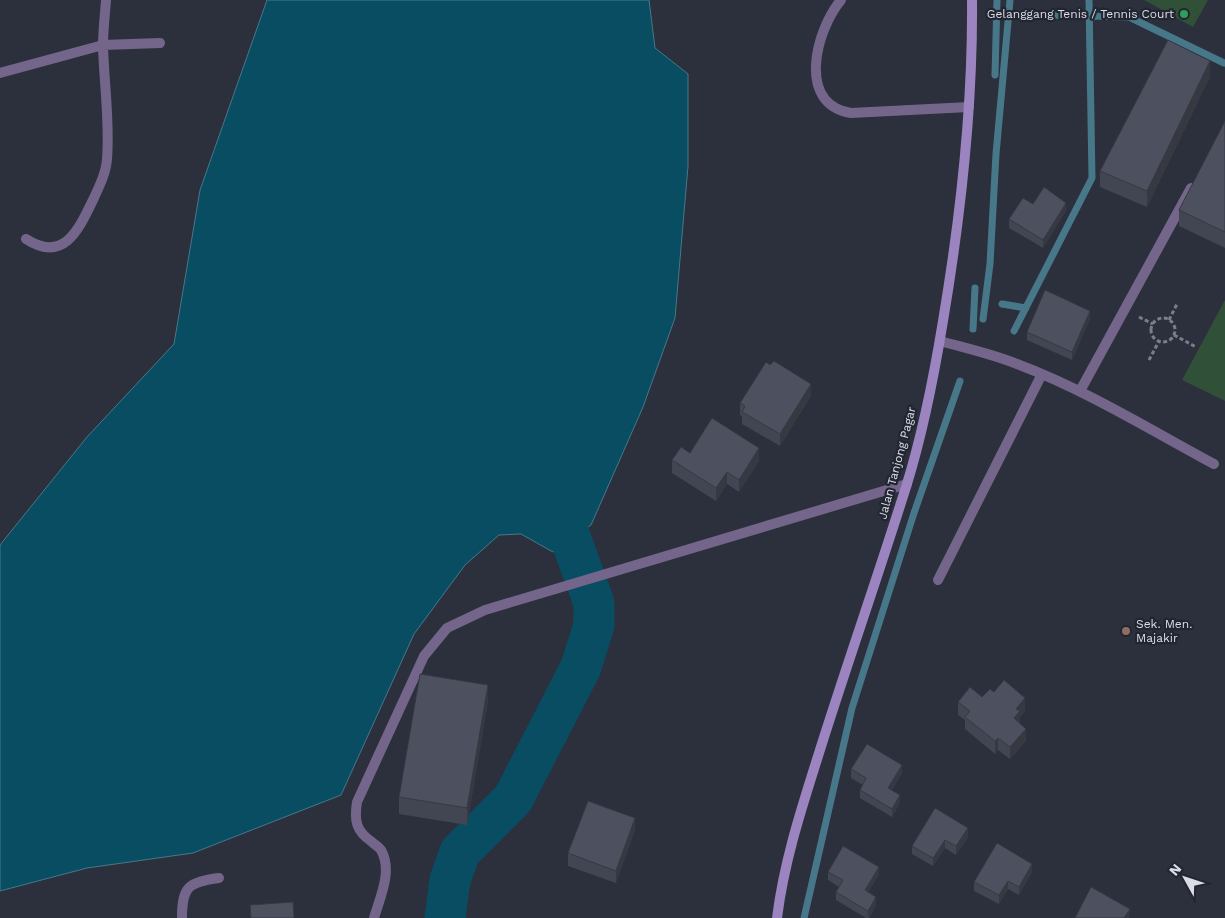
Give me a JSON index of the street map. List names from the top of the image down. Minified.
{"streets":{"main road":["Jalan Tanjong Pagar"]},"places":["Gelanggang Tenis / Tennis Court","Sek. Men. Majakir"],"north":"top left"}
